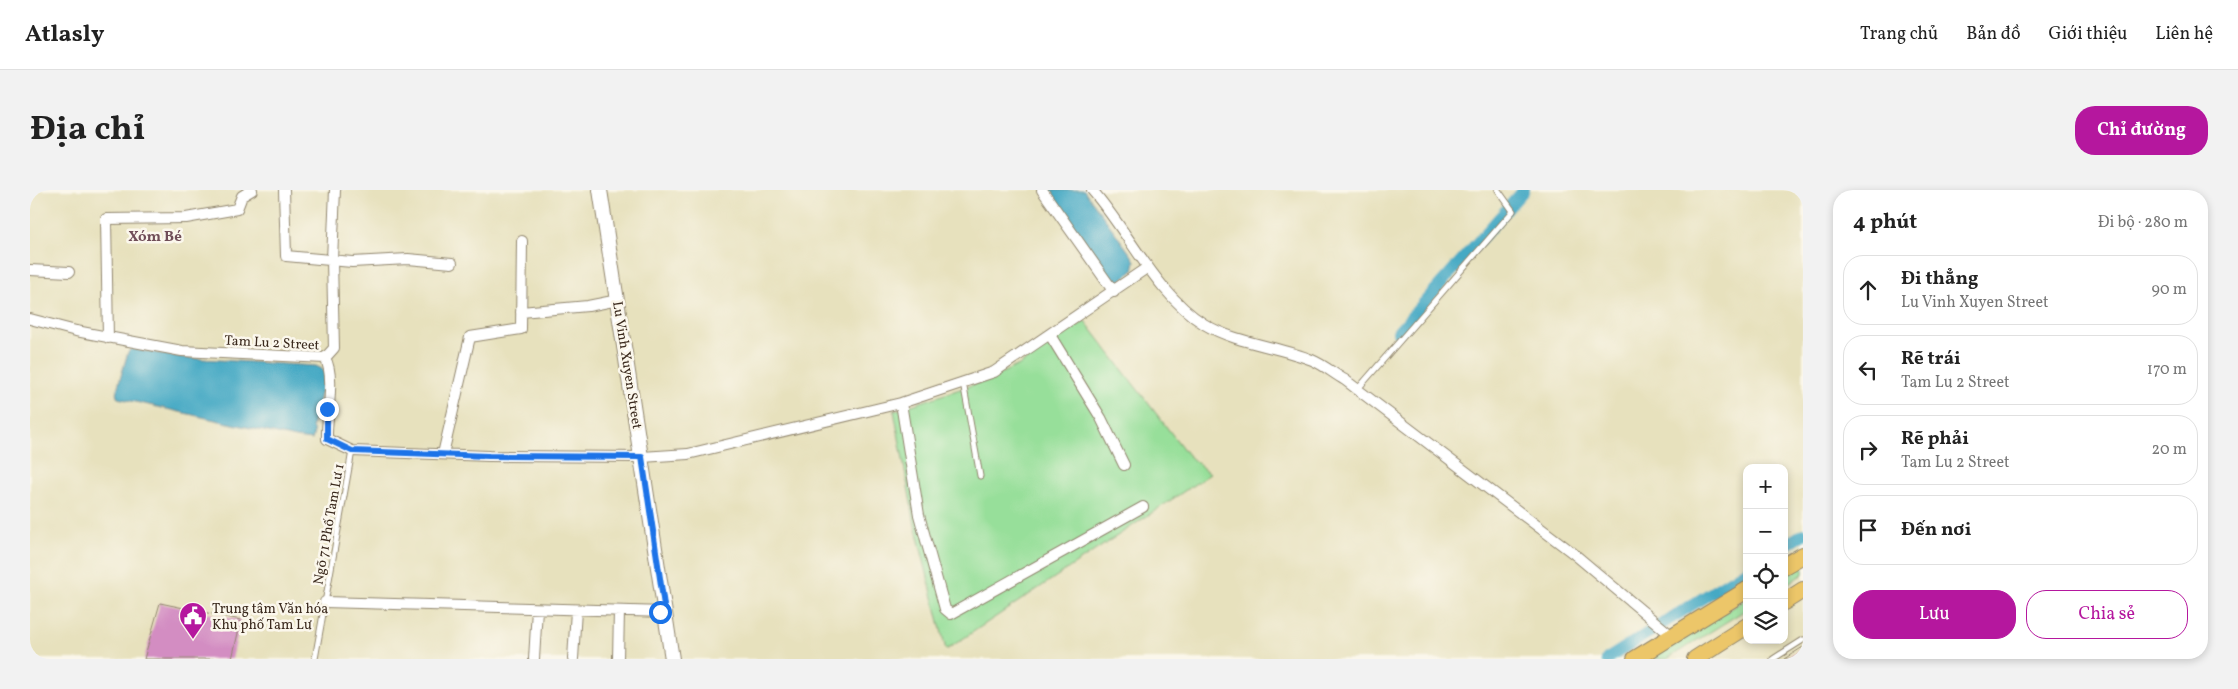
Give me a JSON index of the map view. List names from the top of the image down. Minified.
{"streets":{"street":["Tam Lu 2 Street","Lu Vinh Xuyen Street"],"lane":["Ngõ 71 Phố Tam Lư 1"]},"crossings":[["Tam Lu 2 Street","Lu Vinh Xuyen Street"],["Tam Lu 2 Street","Ngõ 71 Phố Tam Lư 1"]],"districts":["Xóm Bé"],"places":{"public building":["Trung tâm Văn hóa Khu phố Tam Lư"]},"page":{"header":"Atlasly","nav":["Trang chủ","Bản đồ","Giới thiệu","Liên hệ"],"title":"Địa chỉ","buttons":["Chỉ đường",["Lưu","Chia sẻ"]],"heading":["4 phút","Đi bộ · 280 m"],"list":[["Đi thẳng","Lu Vinh Xuyen Street","90 m"],["Rẽ trái","Tam Lu 2 Street","170 m"],["Rẽ phải","Tam Lu 2 Street","20 m"],"Đến nơi"],"map_buttons":["+","−"]}}
